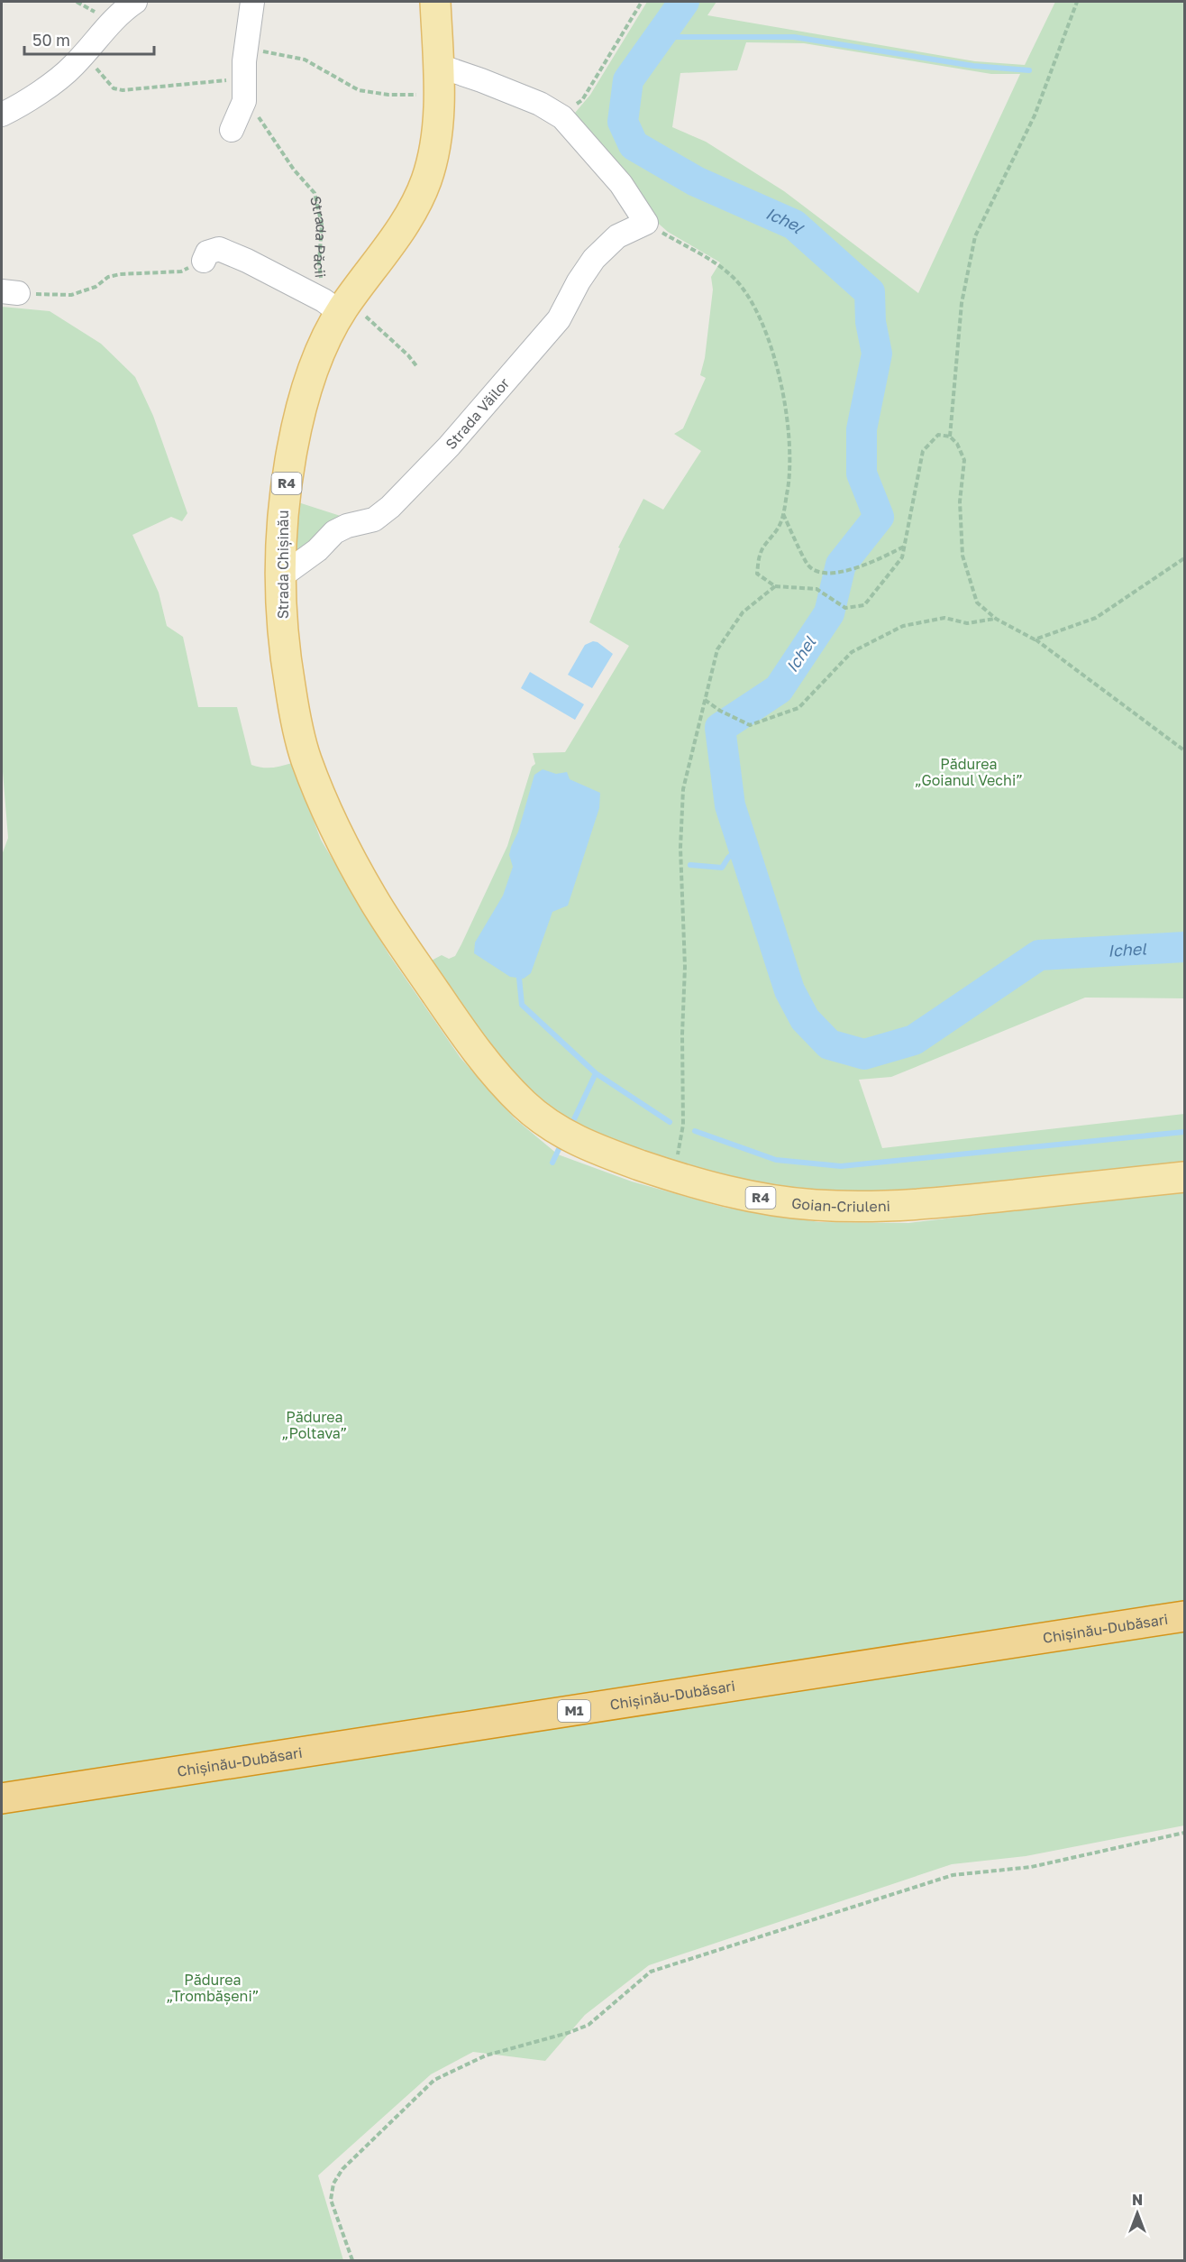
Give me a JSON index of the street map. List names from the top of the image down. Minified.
{"streets":{"highway":["Chișinău-Dubăsari","M1"],"main road":["R4","Strada Chișinău","Goian-Criuleni"],"street":["Strada Văilor"],"path":["Strada Păcii"]},"crossings":[["Strada Păcii","Strada Chișinău"],["Strada Văilor","Strada Chișinău"],["Strada Chișinău","Goian-Criuleni"]],"water":["Ichel"],"parks":["Pădurea „Goianul Vechi”","Pădurea „Poltava”","Pădurea „Trombășeni”"],"scale_bar":"50 m","north":"top"}
